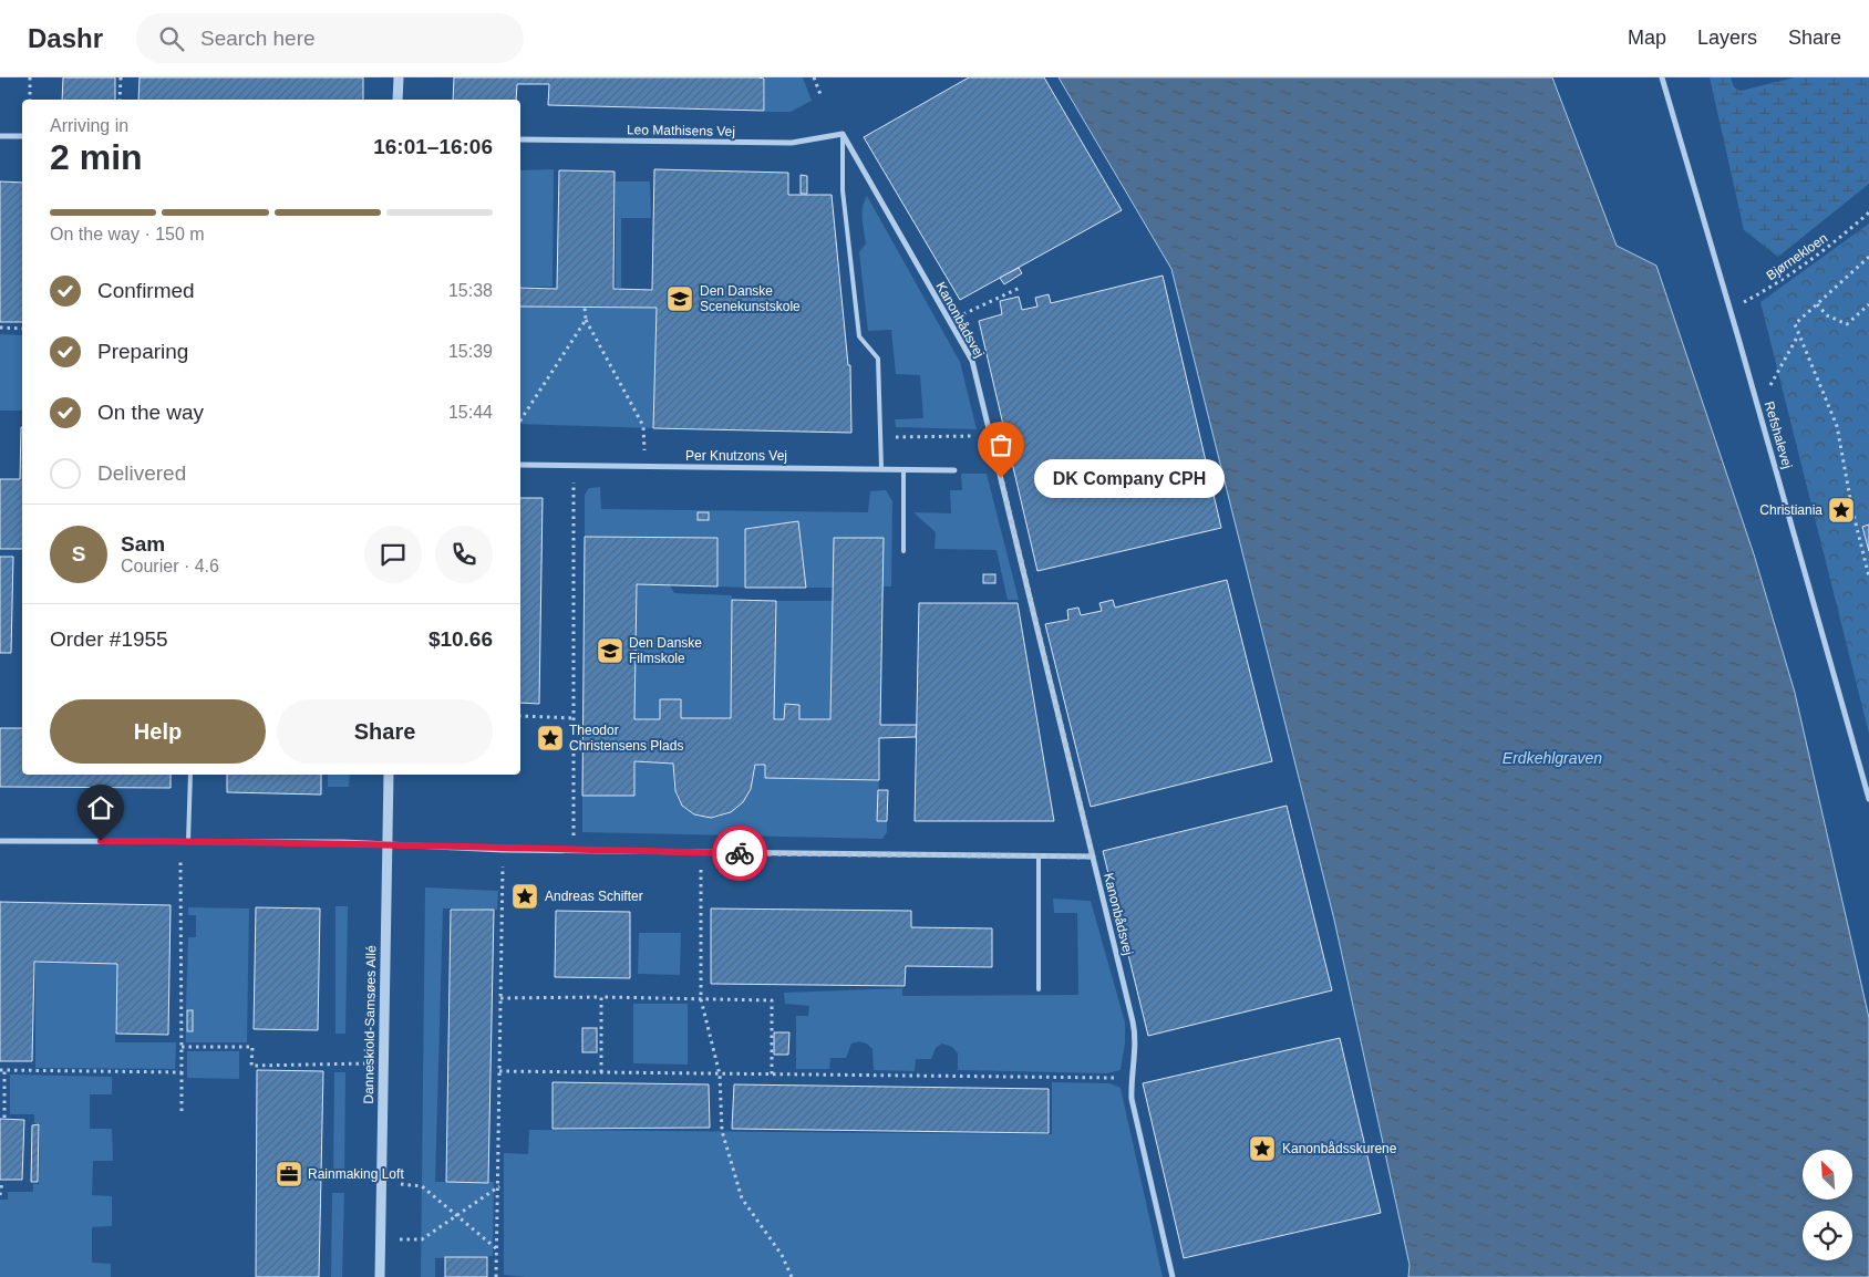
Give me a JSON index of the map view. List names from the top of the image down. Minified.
{"streets":{"street":["Leo Mathisens Vej","Kanonbådsvej","Refshalevej","Per Knutzons Vej","Danneskiold-Samsøes Allé"],"path":["Bjørnekloen"]},"crossings":[["Leo Mathisens Vej","Kanonbådsvej"],["Bjørnekloen","Refshalevej"]],"water":["Erdkehlgraven"],"places":{"school or university":["Den Danske Scenekunstskole","Den Danske Filmskole"],"other":["DK Company CPH"],"place":["Christiania","Theodor Christensens Plads","Andreas Schifter","Kanonbådsskurene"],"office":["Rainmaking Loft"]},"north":"top left","page":{"header":"Dashr","search":"Search here","nav":["Map","Layers","Share"],"heading":["2 min","Arriving in","16:01–16:06"],"panel":["Sam","Courier · 4.6","Order #1955","$10.66"],"bar":"On the way · 150 m","list":[["Confirmed","15:38"],["Preparing","15:39"],["On the way","15:44"],"Delivered"],"bubble":"DK Company CPH","round":"S","buttons":["Help","Share"]}}
